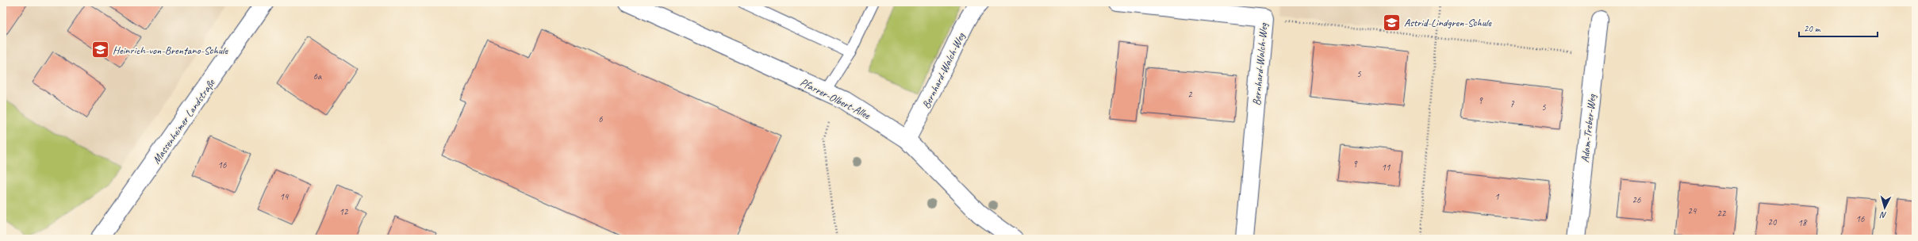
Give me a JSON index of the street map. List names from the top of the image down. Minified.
{"streets":{"street":["Bernhard-Walch-Weg","Pfarrer-Olbert-Allee","Massenheimer Landstraße","Adam-Treber-Weg"]},"crossings":[["Bernhard-Walch-Weg","Pfarrer-Olbert-Allee"]],"places":{"school or university":["Astrid-Lindgren-Schule","Heinrich-von-Brentano-Schule"]},"house_numbers":["5","6a","2","9","7","5","6","9","16","11","14","1","26","24","12","22","16","20","18"],"scale_bar":"20 m","north":"bottom"}
